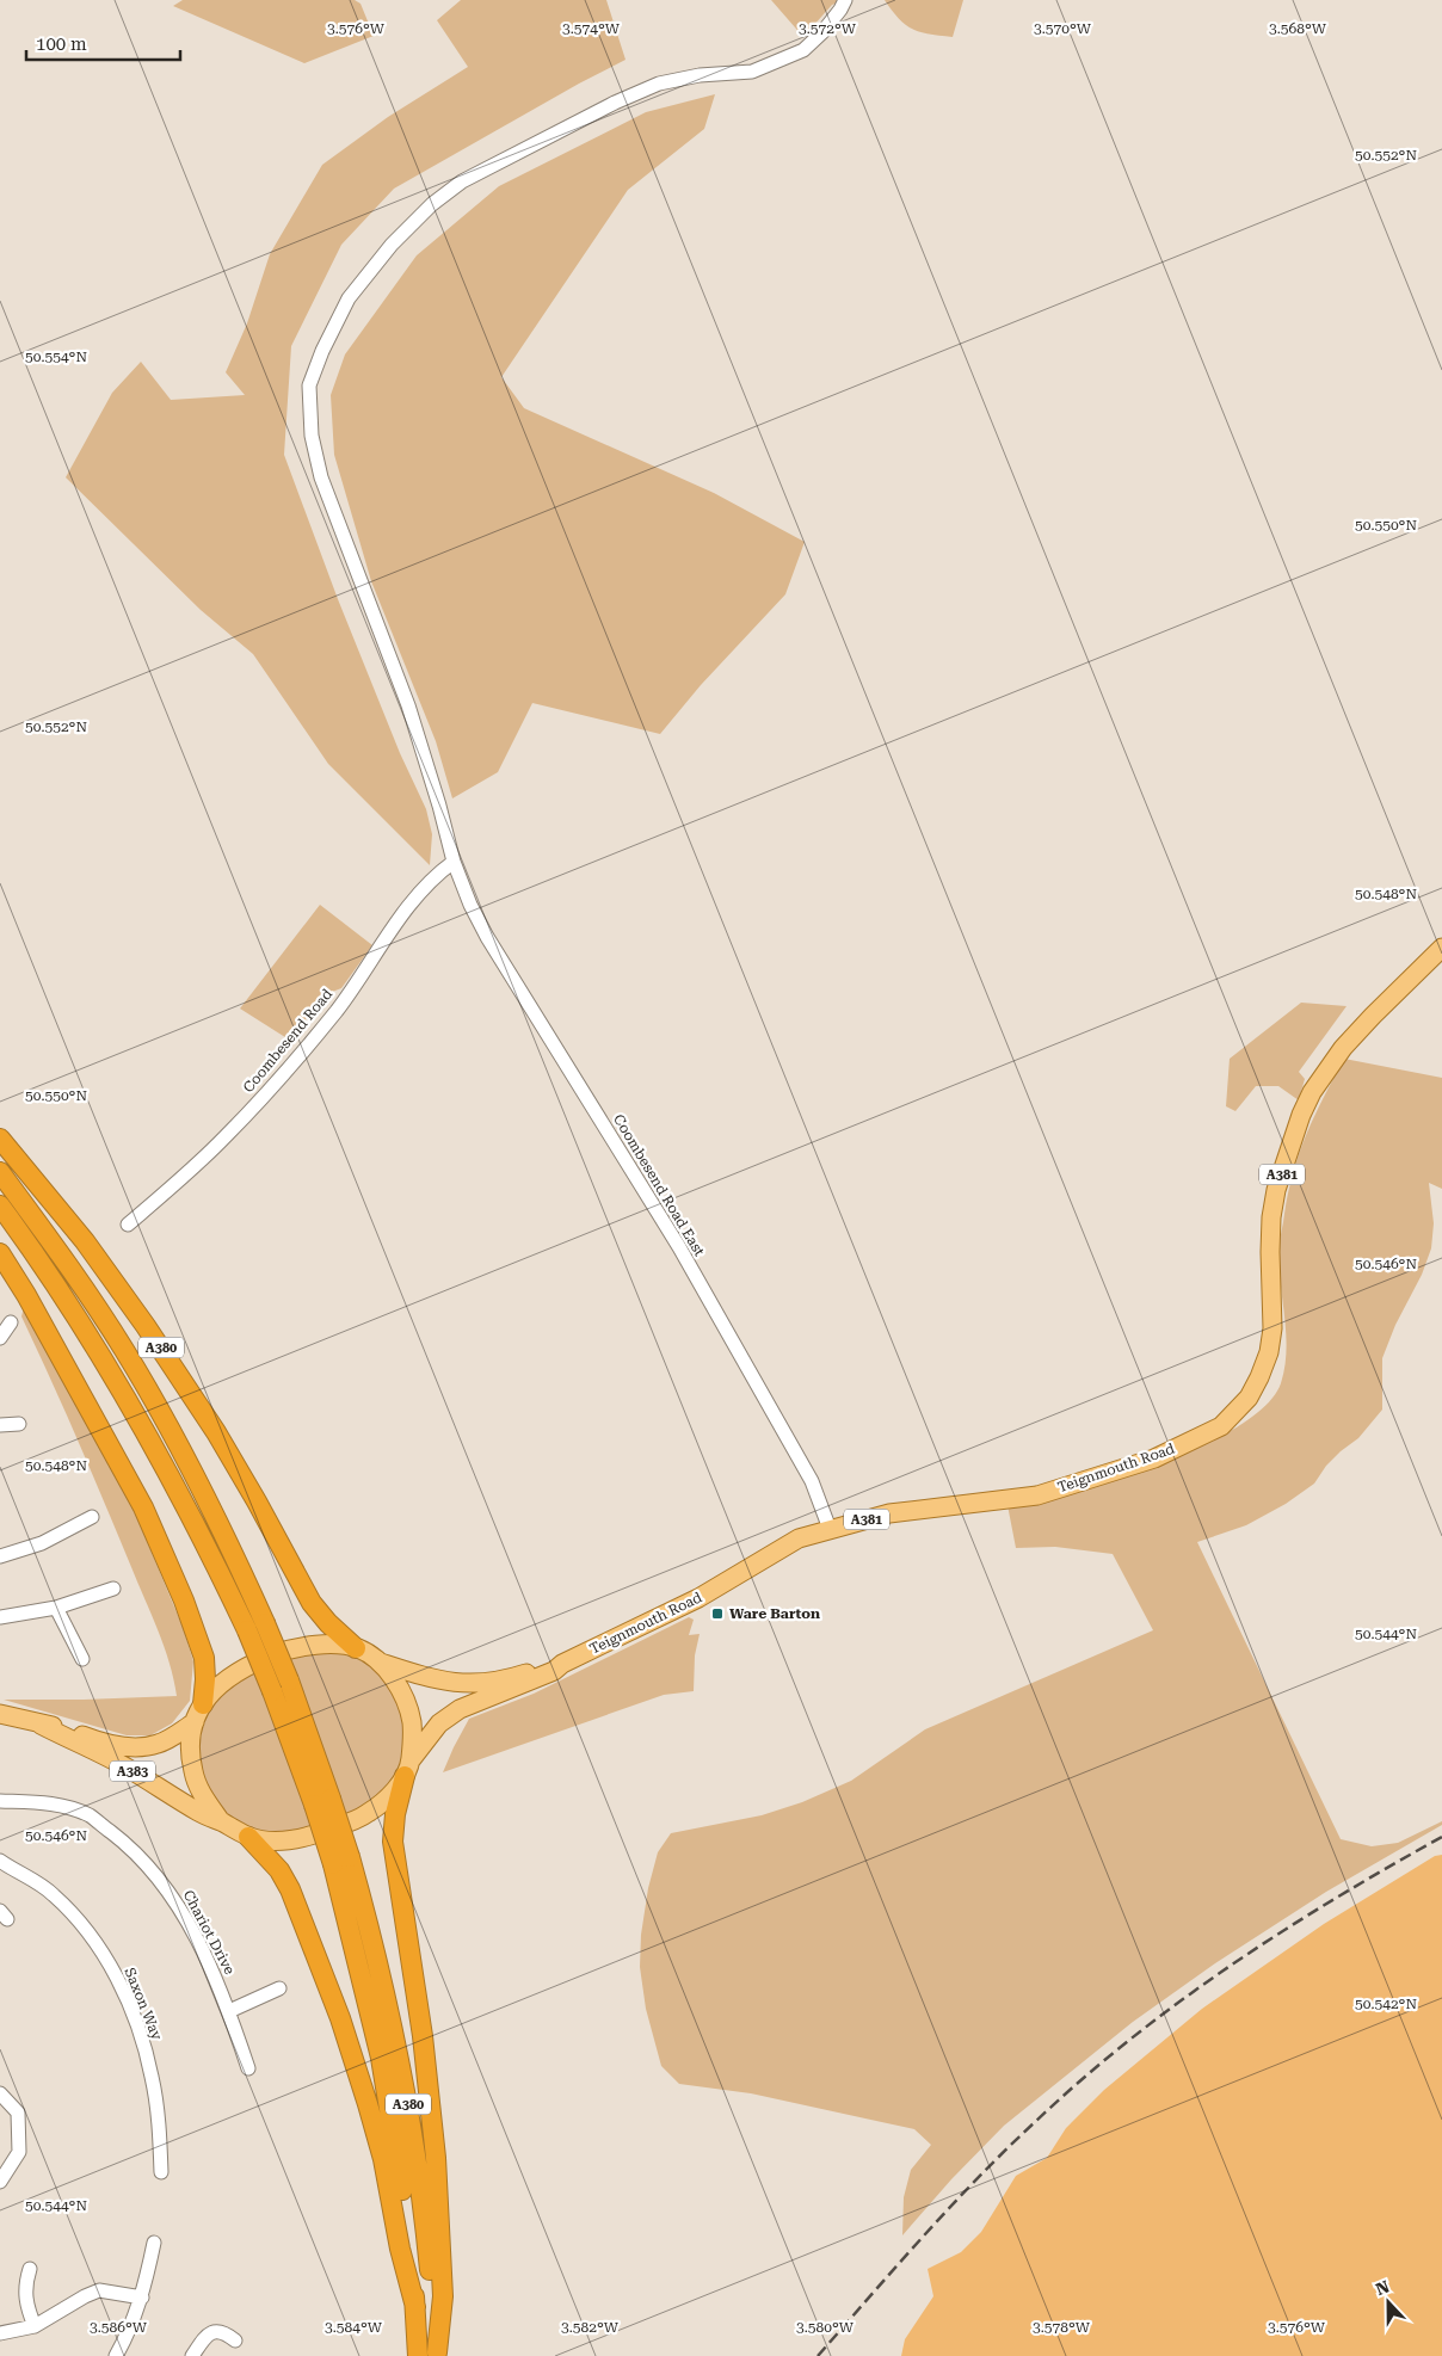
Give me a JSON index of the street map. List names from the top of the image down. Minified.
{"streets":{"highway":["A380"],"main road":["A381","Teignmouth Road","A383"],"street":["Coombesend Road","Coombesend Road East","Chariot Drive","Saxon Way"]},"crossings":[["Coombesend Road","Coombesend Road East"],["Coombesend Road East","Teignmouth Road"],["A380","Teignmouth Road"],["A380","A383"],["Teignmouth Road","A383"]],"places":{"transit":["Ware Barton"]},"scale_bar":"100 m","north":"top","coordinates":["3.576°W","3.574°W","3.572°W","3.570°W","3.568°W","50.552°N","50.554°N","50.550°N","50.548°N","50.546°N","50.544°N","50.542°N","3.586°W","3.584°W","3.582°W","3.580°W","3.578°W"]}
